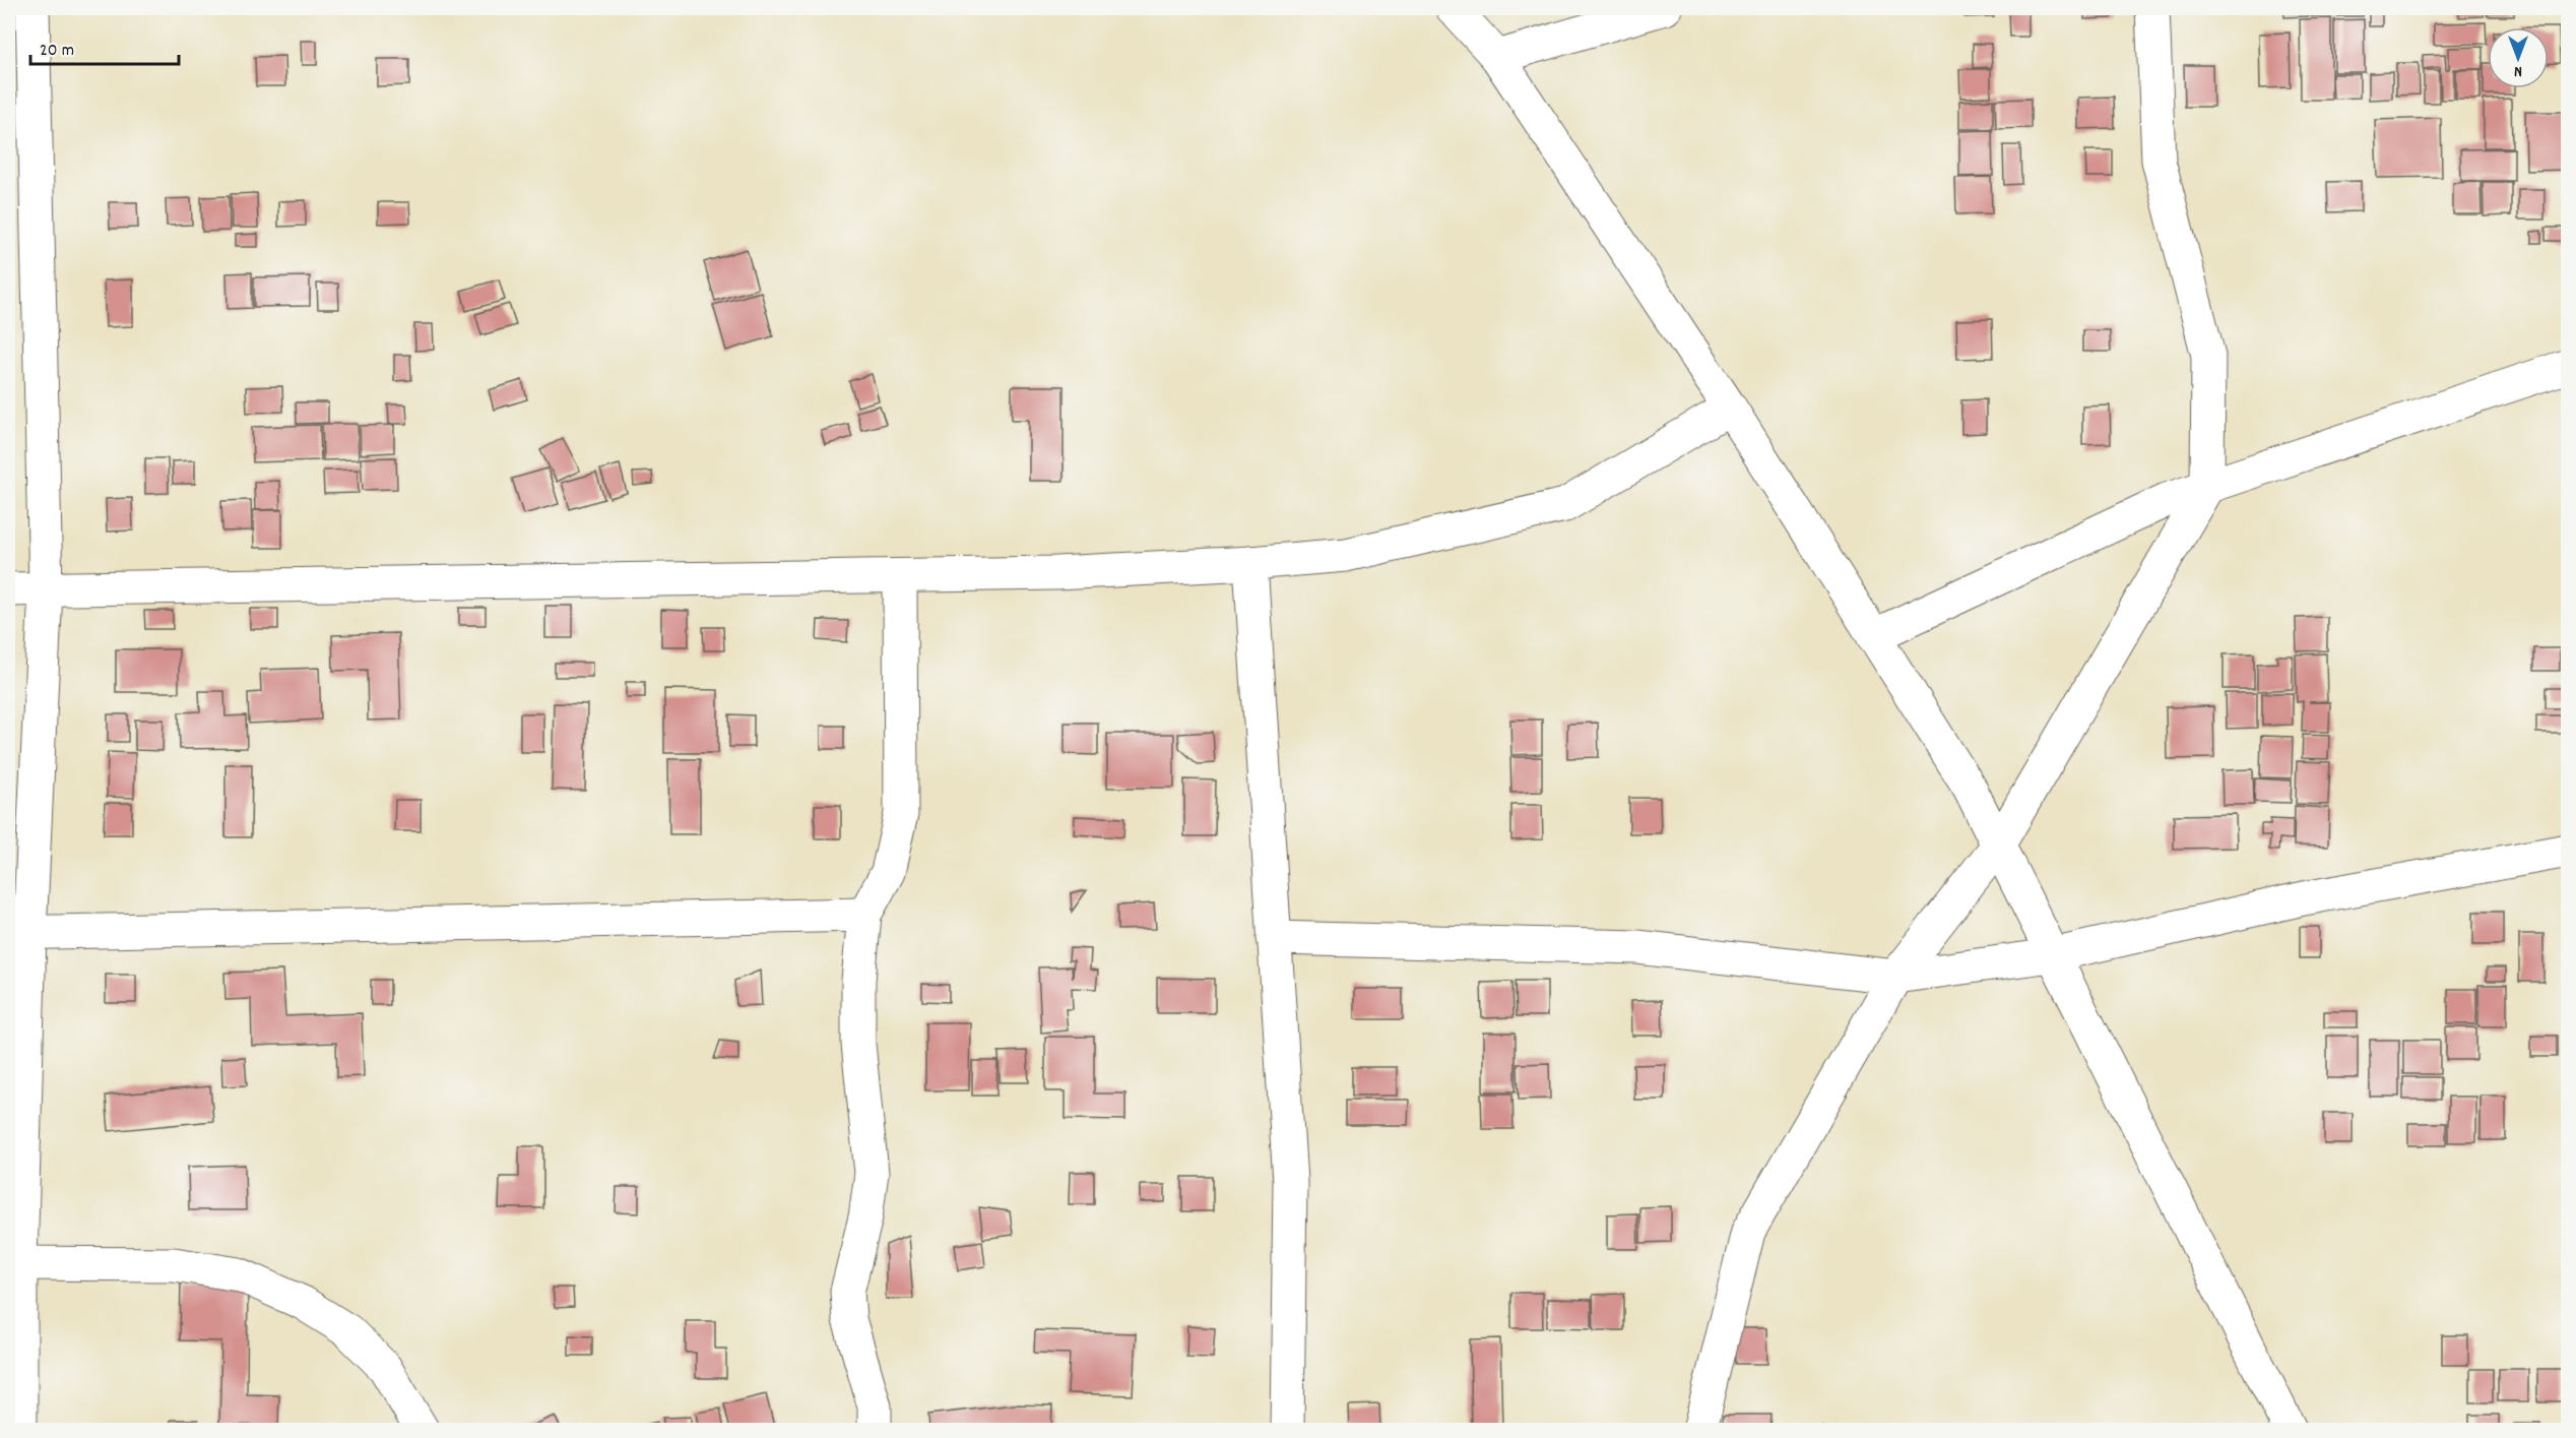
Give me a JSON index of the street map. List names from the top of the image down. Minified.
{"scale_bar":"20 m","north":"bottom"}
